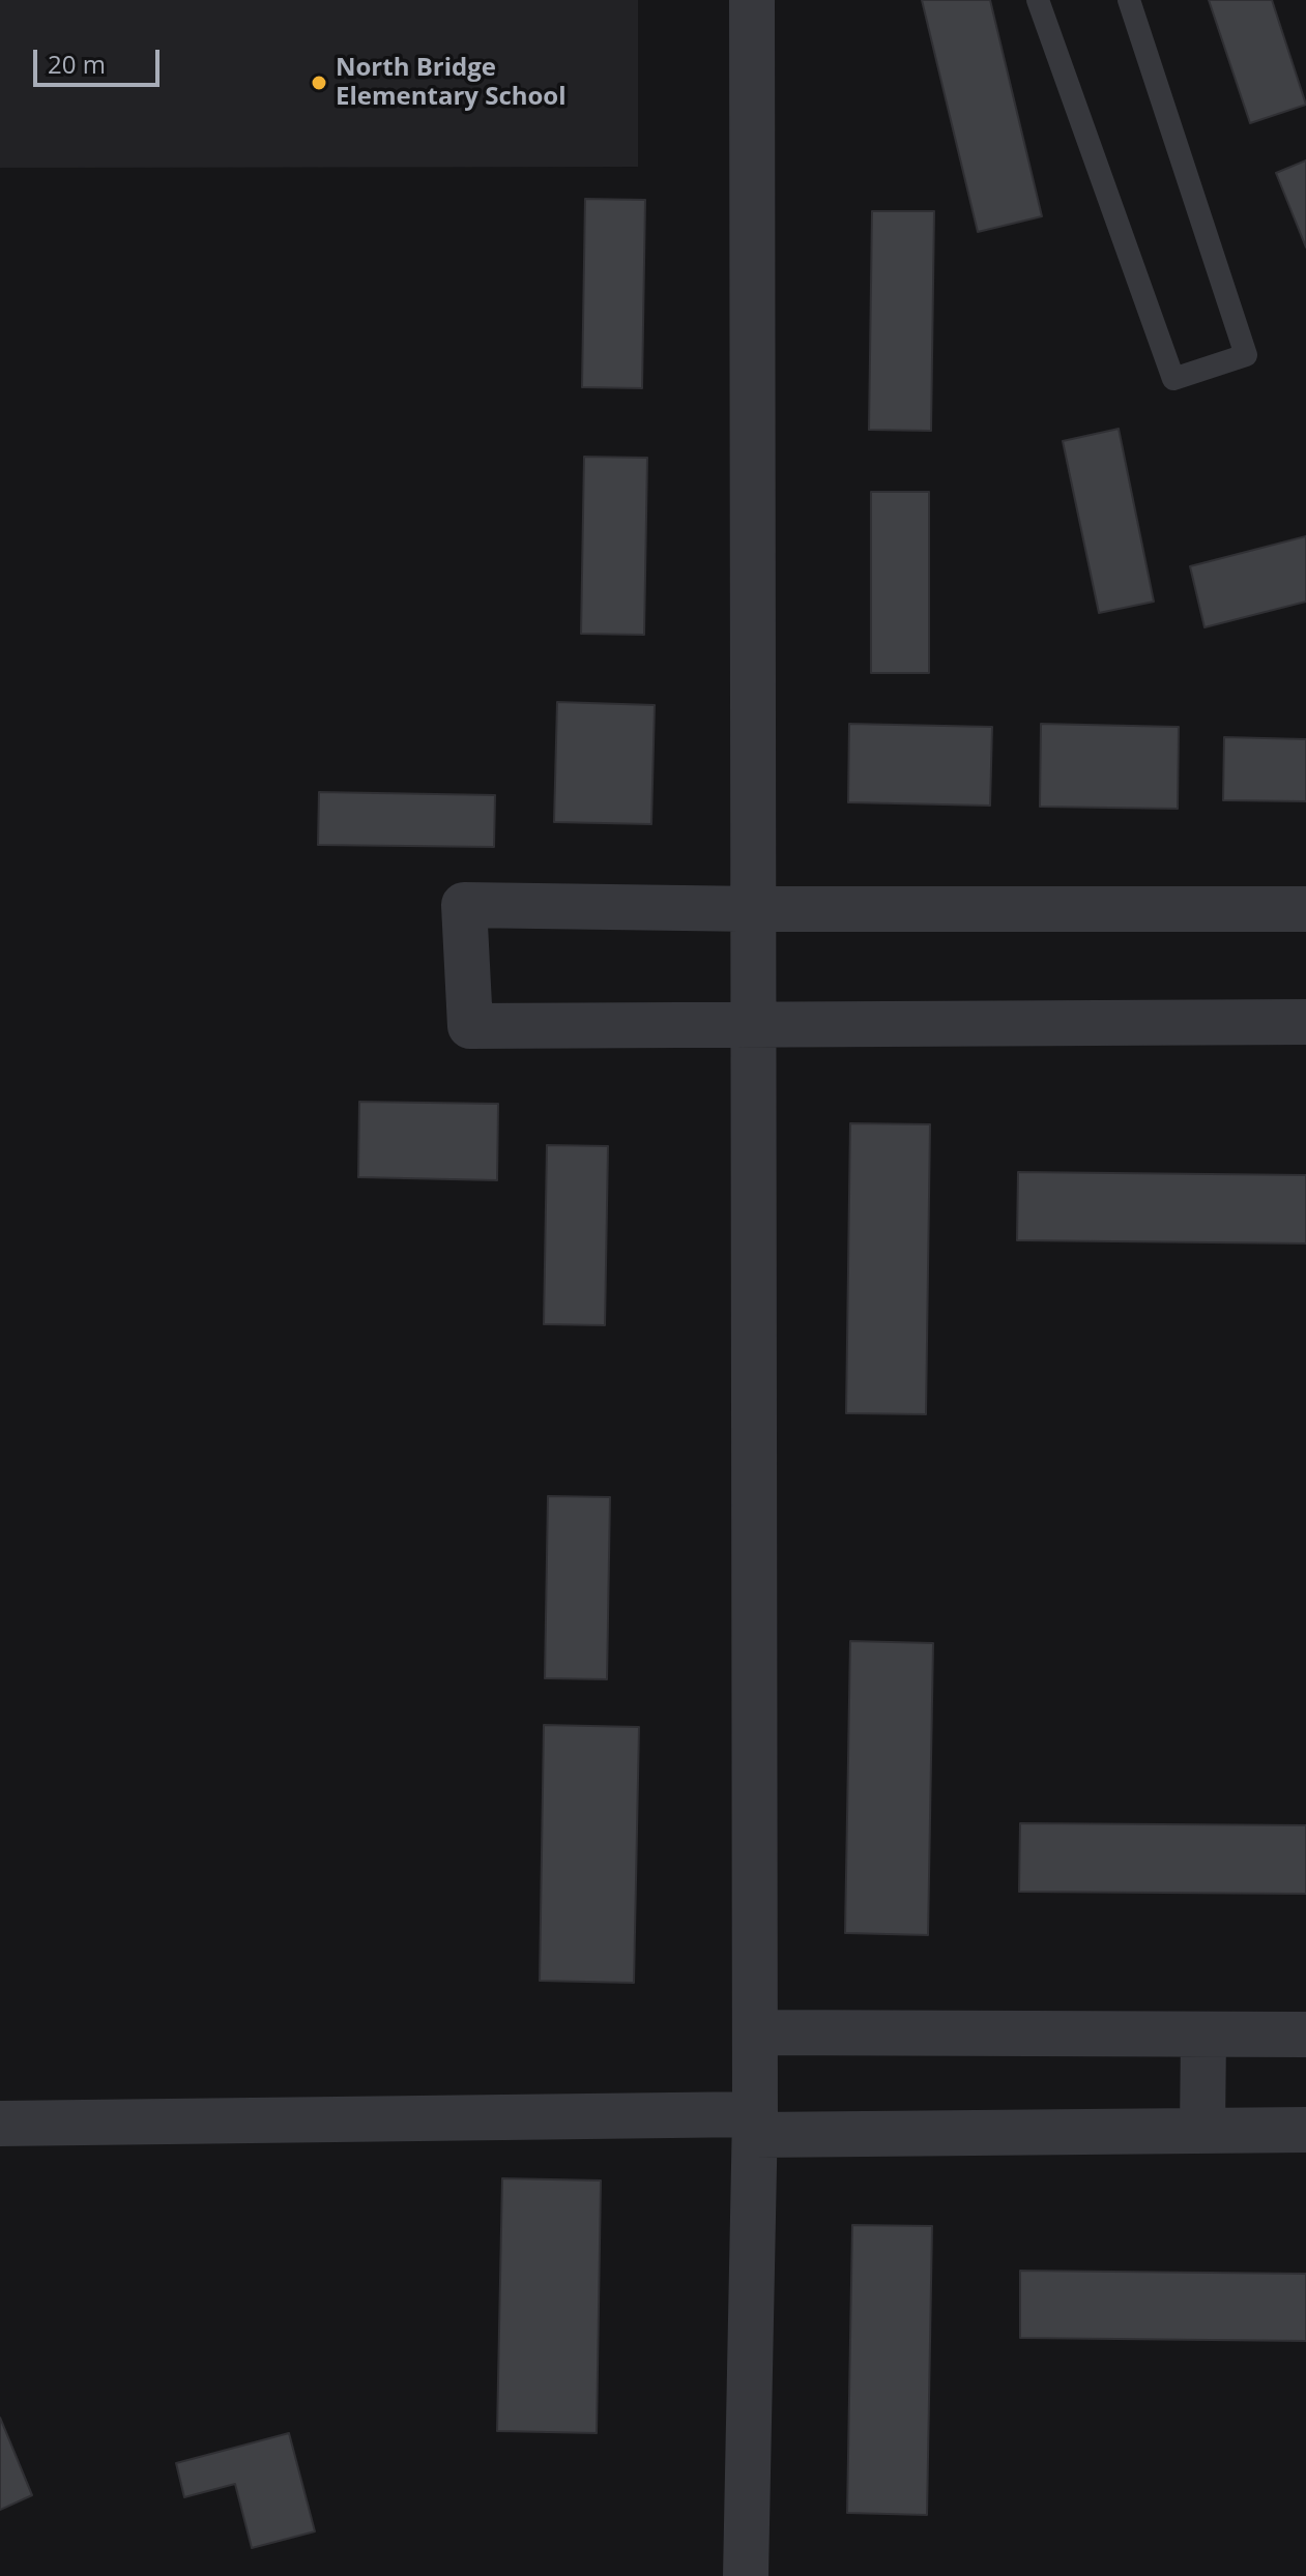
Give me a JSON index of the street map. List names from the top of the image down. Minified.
{"places":["North Bridge Elementary School"],"scale_bar":"20 m"}
